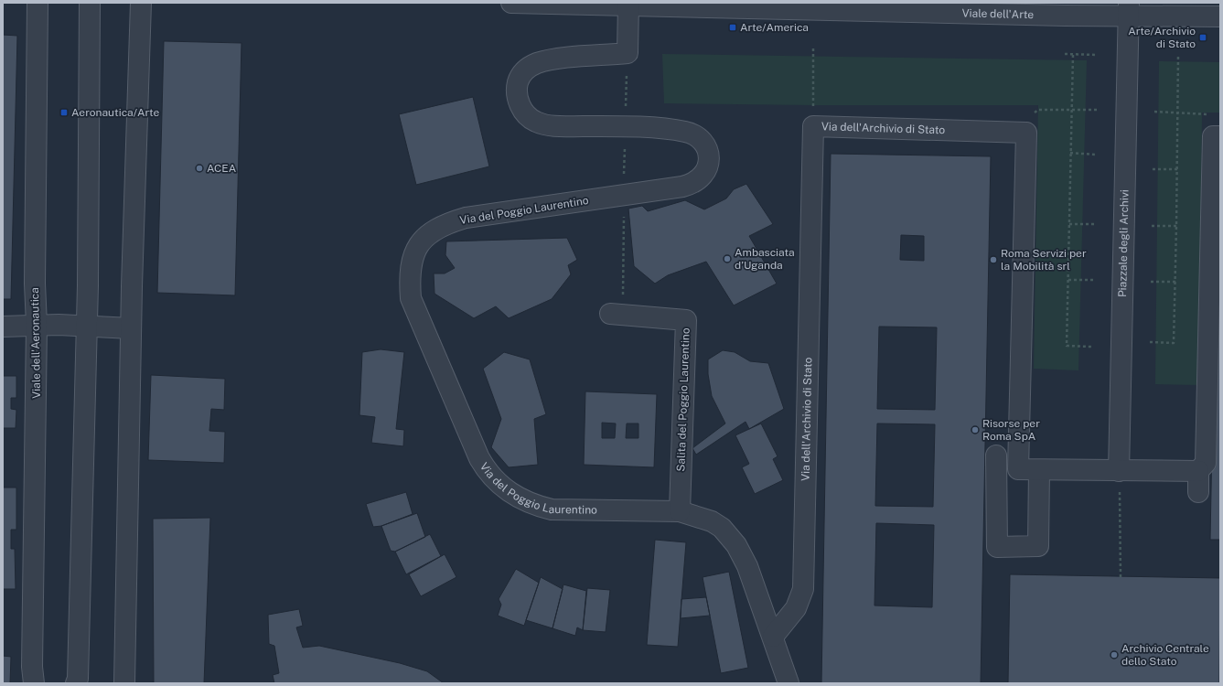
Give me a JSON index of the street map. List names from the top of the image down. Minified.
{"streets":{"street":["Viale dell'Arte","Via dell'Archivio di Stato","Via del Poggio Laurentino","Piazzale degli Archivi","Viale dell'Aeronautica","Salita del Poggio Laurentino"]},"crossings":[["Viale dell'Arte","Piazzale degli Archivi"],["Via dell'Archivio di Stato","Via del Poggio Laurentino"],["Via del Poggio Laurentino","Salita del Poggio Laurentino"]],"places":{"transit":["Arte/America","Arte/Archivio di Stato","Aeronautica/Arte"],"other":["ACEA","Ambasciata d’Uganda","Roma Servizi per la Mobilità srl","Risorse per Roma SpA","Archivio Centrale dello Stato"]}}
